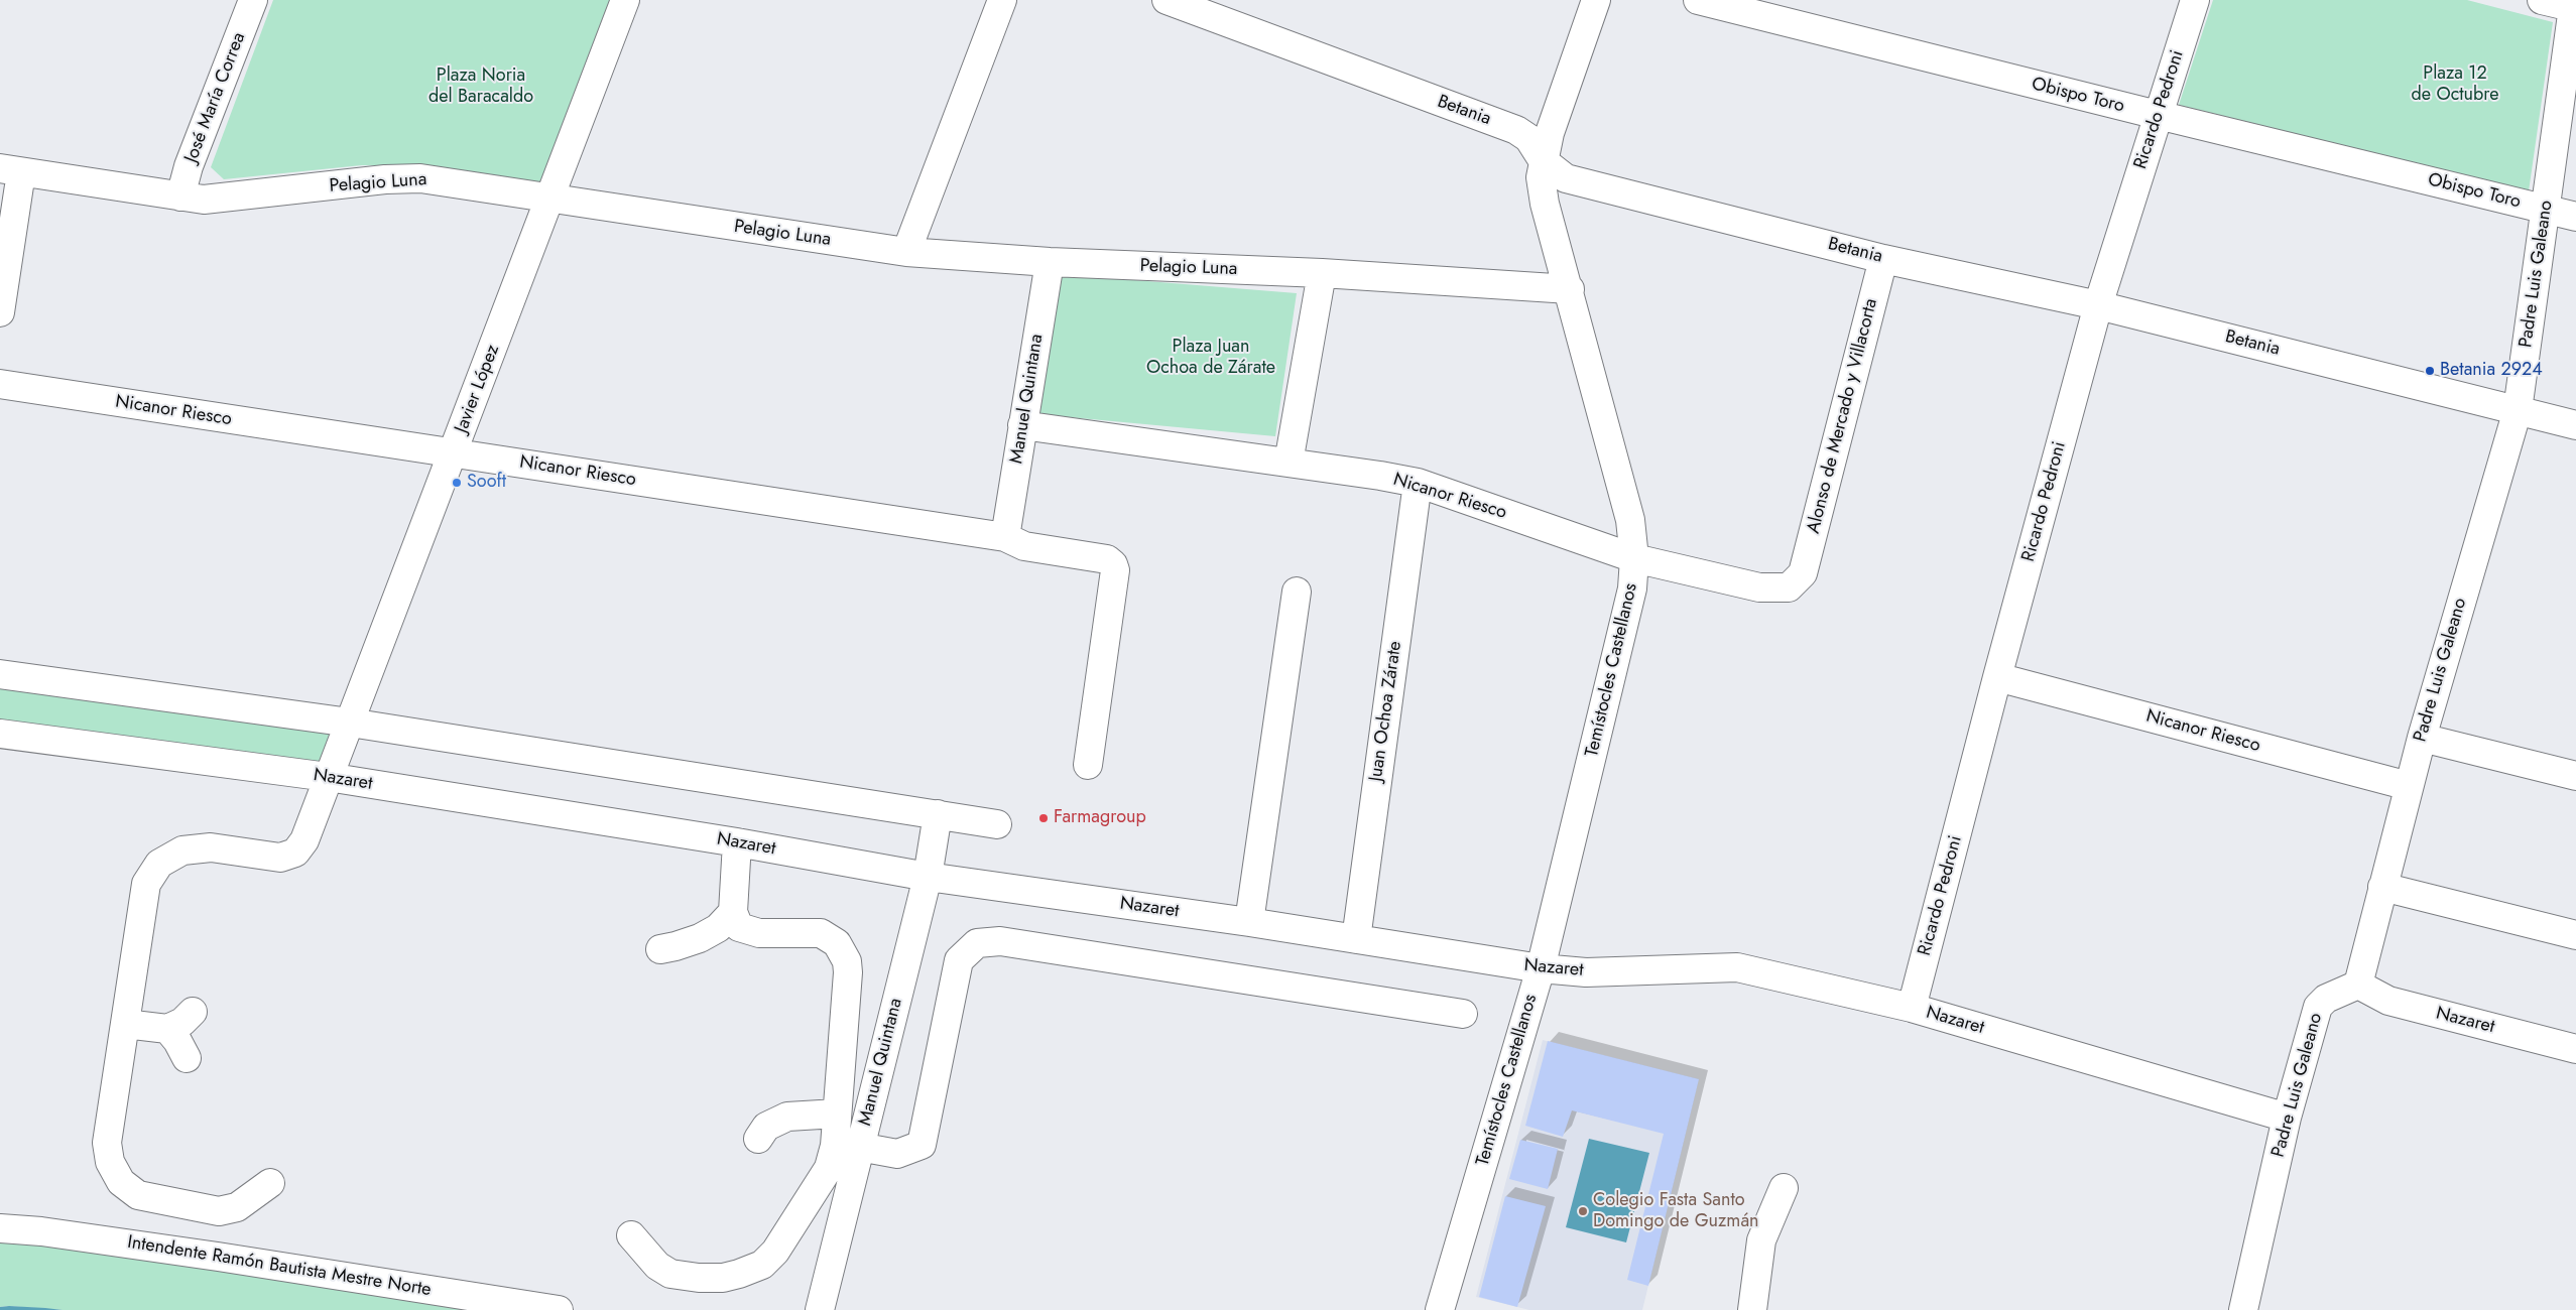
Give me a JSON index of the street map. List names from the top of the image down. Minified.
{"streets":{"street":["Obispo Toro","José María Correa","Ricardo Pedroni","Betania","Pelagio Luna","Padre Luis Galeano","Javier López","Manuel Quintana","Nicanor Riesco","Alonso de Mercado y Villacorta","Temístocles Castellanos","Juan Ochoa Zárate","Nazaret","Intendente Ramón Bautista Mestre Norte"]},"crossings":[["Obispo Toro","Ricardo Pedroni"],["Obispo Toro","Padre Luis Galeano"],["José María Correa","Pelagio Luna"],["Ricardo Pedroni","Betania"],["Ricardo Pedroni","Nicanor Riesco"],["Ricardo Pedroni","Nazaret"],["Betania","Padre Luis Galeano"],["Betania","Alonso de Mercado y Villacorta"],["Betania","Temístocles Castellanos"],["Pelagio Luna","Javier López"],["Pelagio Luna","Manuel Quintana"],["Pelagio Luna","Temístocles Castellanos"],["Padre Luis Galeano","Nicanor Riesco"],["Padre Luis Galeano","Nazaret"],["Javier López","Nicanor Riesco"],["Javier López","Nazaret"],["Manuel Quintana","Nicanor Riesco"],["Manuel Quintana","Nazaret"],["Nicanor Riesco","Alonso de Mercado y Villacorta"],["Nicanor Riesco","Temístocles Castellanos"],["Nicanor Riesco","Juan Ochoa Zárate"],["Temístocles Castellanos","Nazaret"],["Juan Ochoa Zárate","Nazaret"]],"parks":["Plaza 12 de Octubre","Plaza Noria del Baracaldo","Plaza Juan Ochoa de Zárate"],"places":["Betania 2924","Sooft","Farmagroup","Colegio Fasta Santo Domingo de Guzmán"]}
